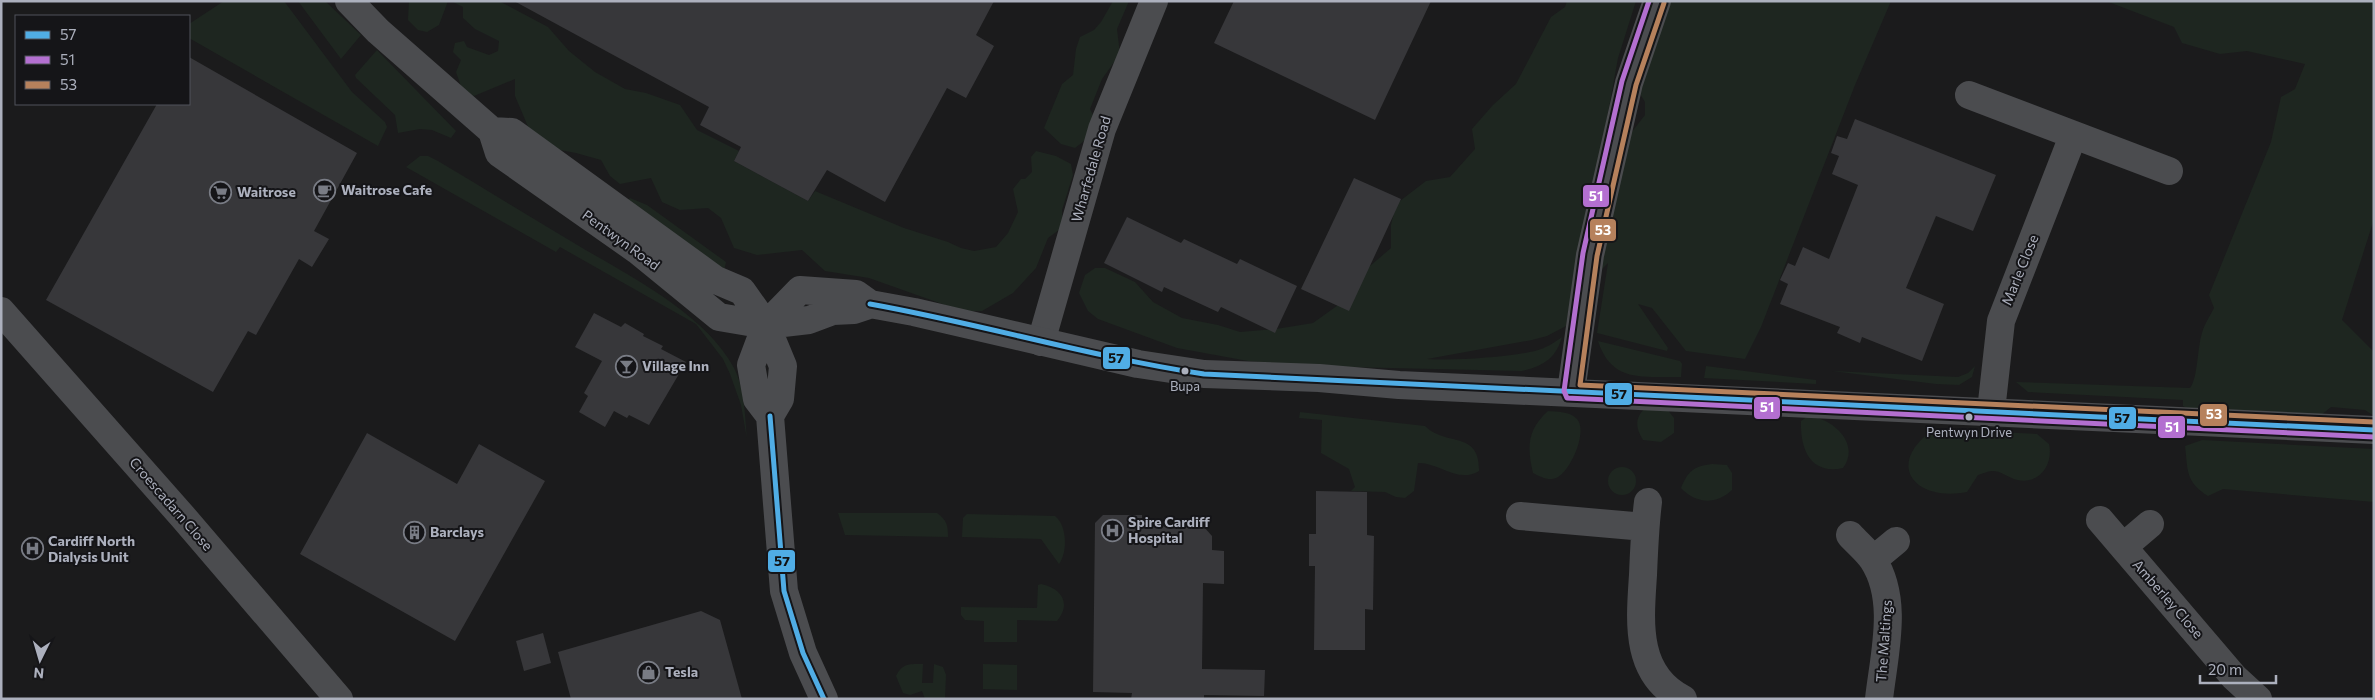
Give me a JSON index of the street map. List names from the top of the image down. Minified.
{"streets":{"street":["Wharfedale Road","Pentwyn Road","Marle Close","Croescadarn Close","Amberley Close","The Maltings"]},"crossings":[["Wharfedale Road","Pentwyn Road"],["Pentwyn Road","Marle Close"]],"places":{"cafe":["Waitrose Cafe"],"supermarket":["Waitrose"],"bar":["Village Inn"],"other":["Bupa","Pentwyn Drive"],"hospital":["Spire Cardiff Hospital","Cardiff North Dialysis Unit"],"building":["Barclays"],"shop":["Tesla"]},"lines":["transit line 51","transit line 53","transit line 57"],"legend":["57","51","53"],"scale_bar":"20 m","north":"bottom"}
